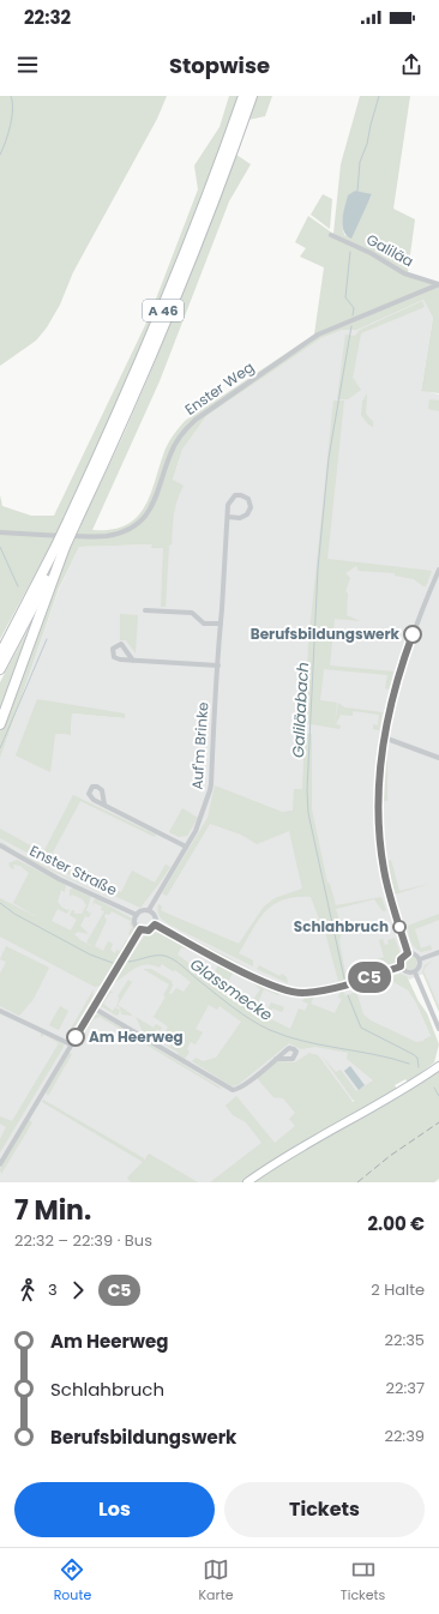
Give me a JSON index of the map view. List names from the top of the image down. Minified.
{"streets":{"highway":["A 46"],"street":["Galiläa","Enster Weg","Auf'm Brinke","Enster Straße"]},"crossings":[["Galiläa","Enster Weg"],["Auf'm Brinke","Enster Straße"]],"water":["Galiläabach","Glassmecke"],"places":["Berufsbildungswerk","Schlahbruch","Am Heerweg"],"lines":["bus line C5"],"page":{"status":"22:32","header":"Stopwise","on_map":"C5","heading":["7 Min.","22:32 – 22:39 · Bus","2.00 €"],"legs":["3","C5","2 Halte"],"list":[{"name":"Am Heerweg","value":"22:35"},{"name":"Schlahbruch","value":"22:37"},{"name":"Berufsbildungswerk","value":"22:39"}],"buttons":["Los","Tickets"],"tabs":["Route","Karte","Tickets"]}}
